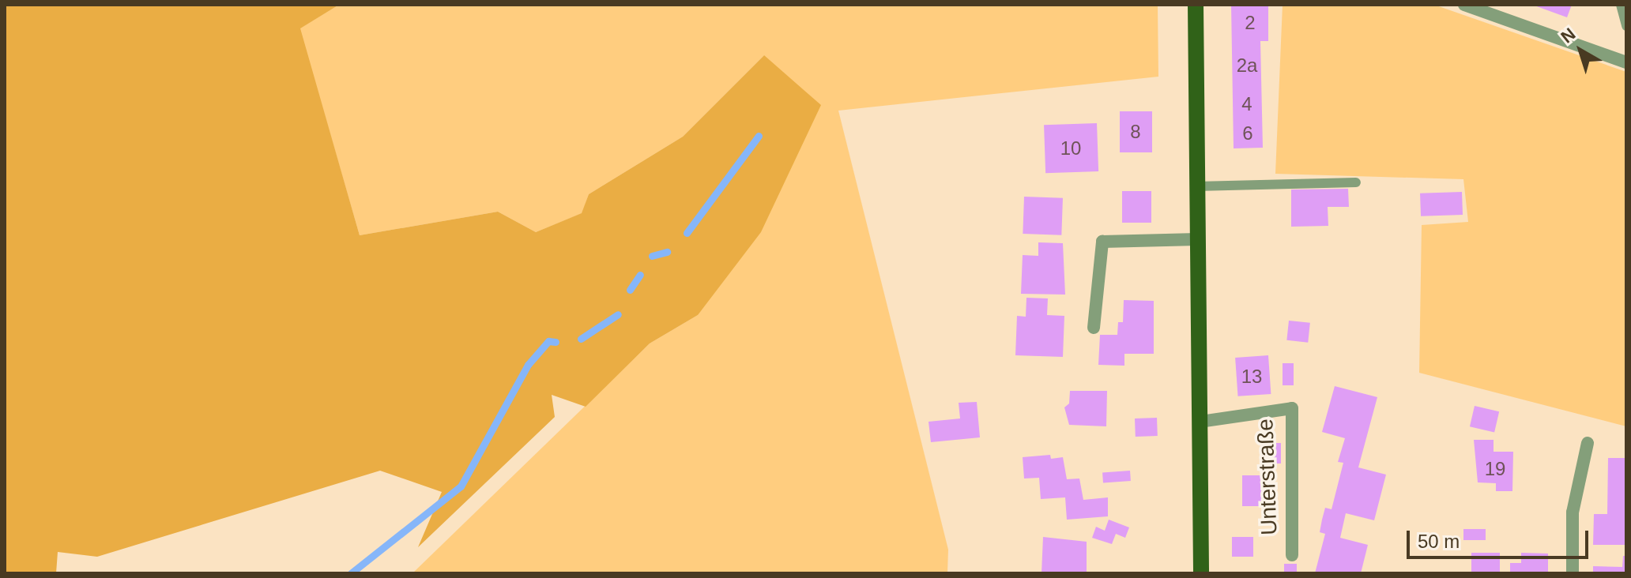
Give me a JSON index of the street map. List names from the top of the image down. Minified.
{"streets":{"street":["Unterstraße"]},"house_numbers":["2","2a","4","8","6","10","13","19"],"scale_bar":"50 m","north":"top left"}
